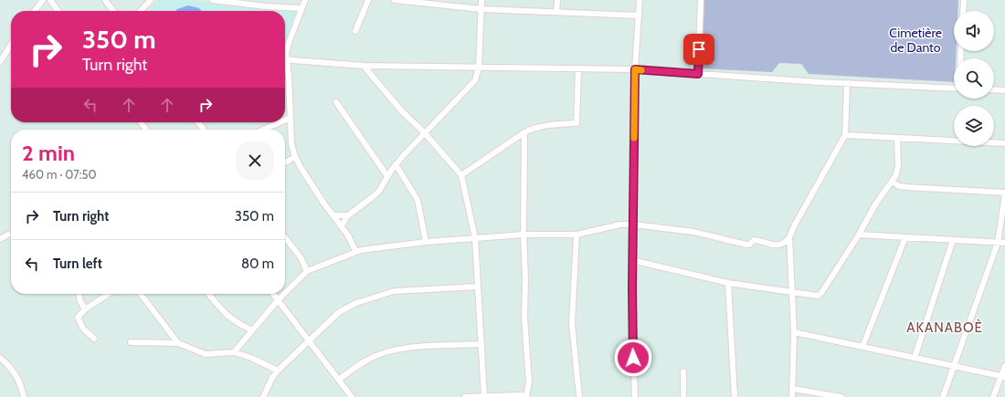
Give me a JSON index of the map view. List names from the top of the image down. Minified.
{"districts":["AKANABOÈ"],"parks":["Cimetière de Danto"],"page":{"turn":["350 m","Turn right"],"heading":["2 min","460 m · 07:50"],"list":[{"name":"Turn right","value":"350 m"},{"name":"Turn left","value":"80 m"}]}}
